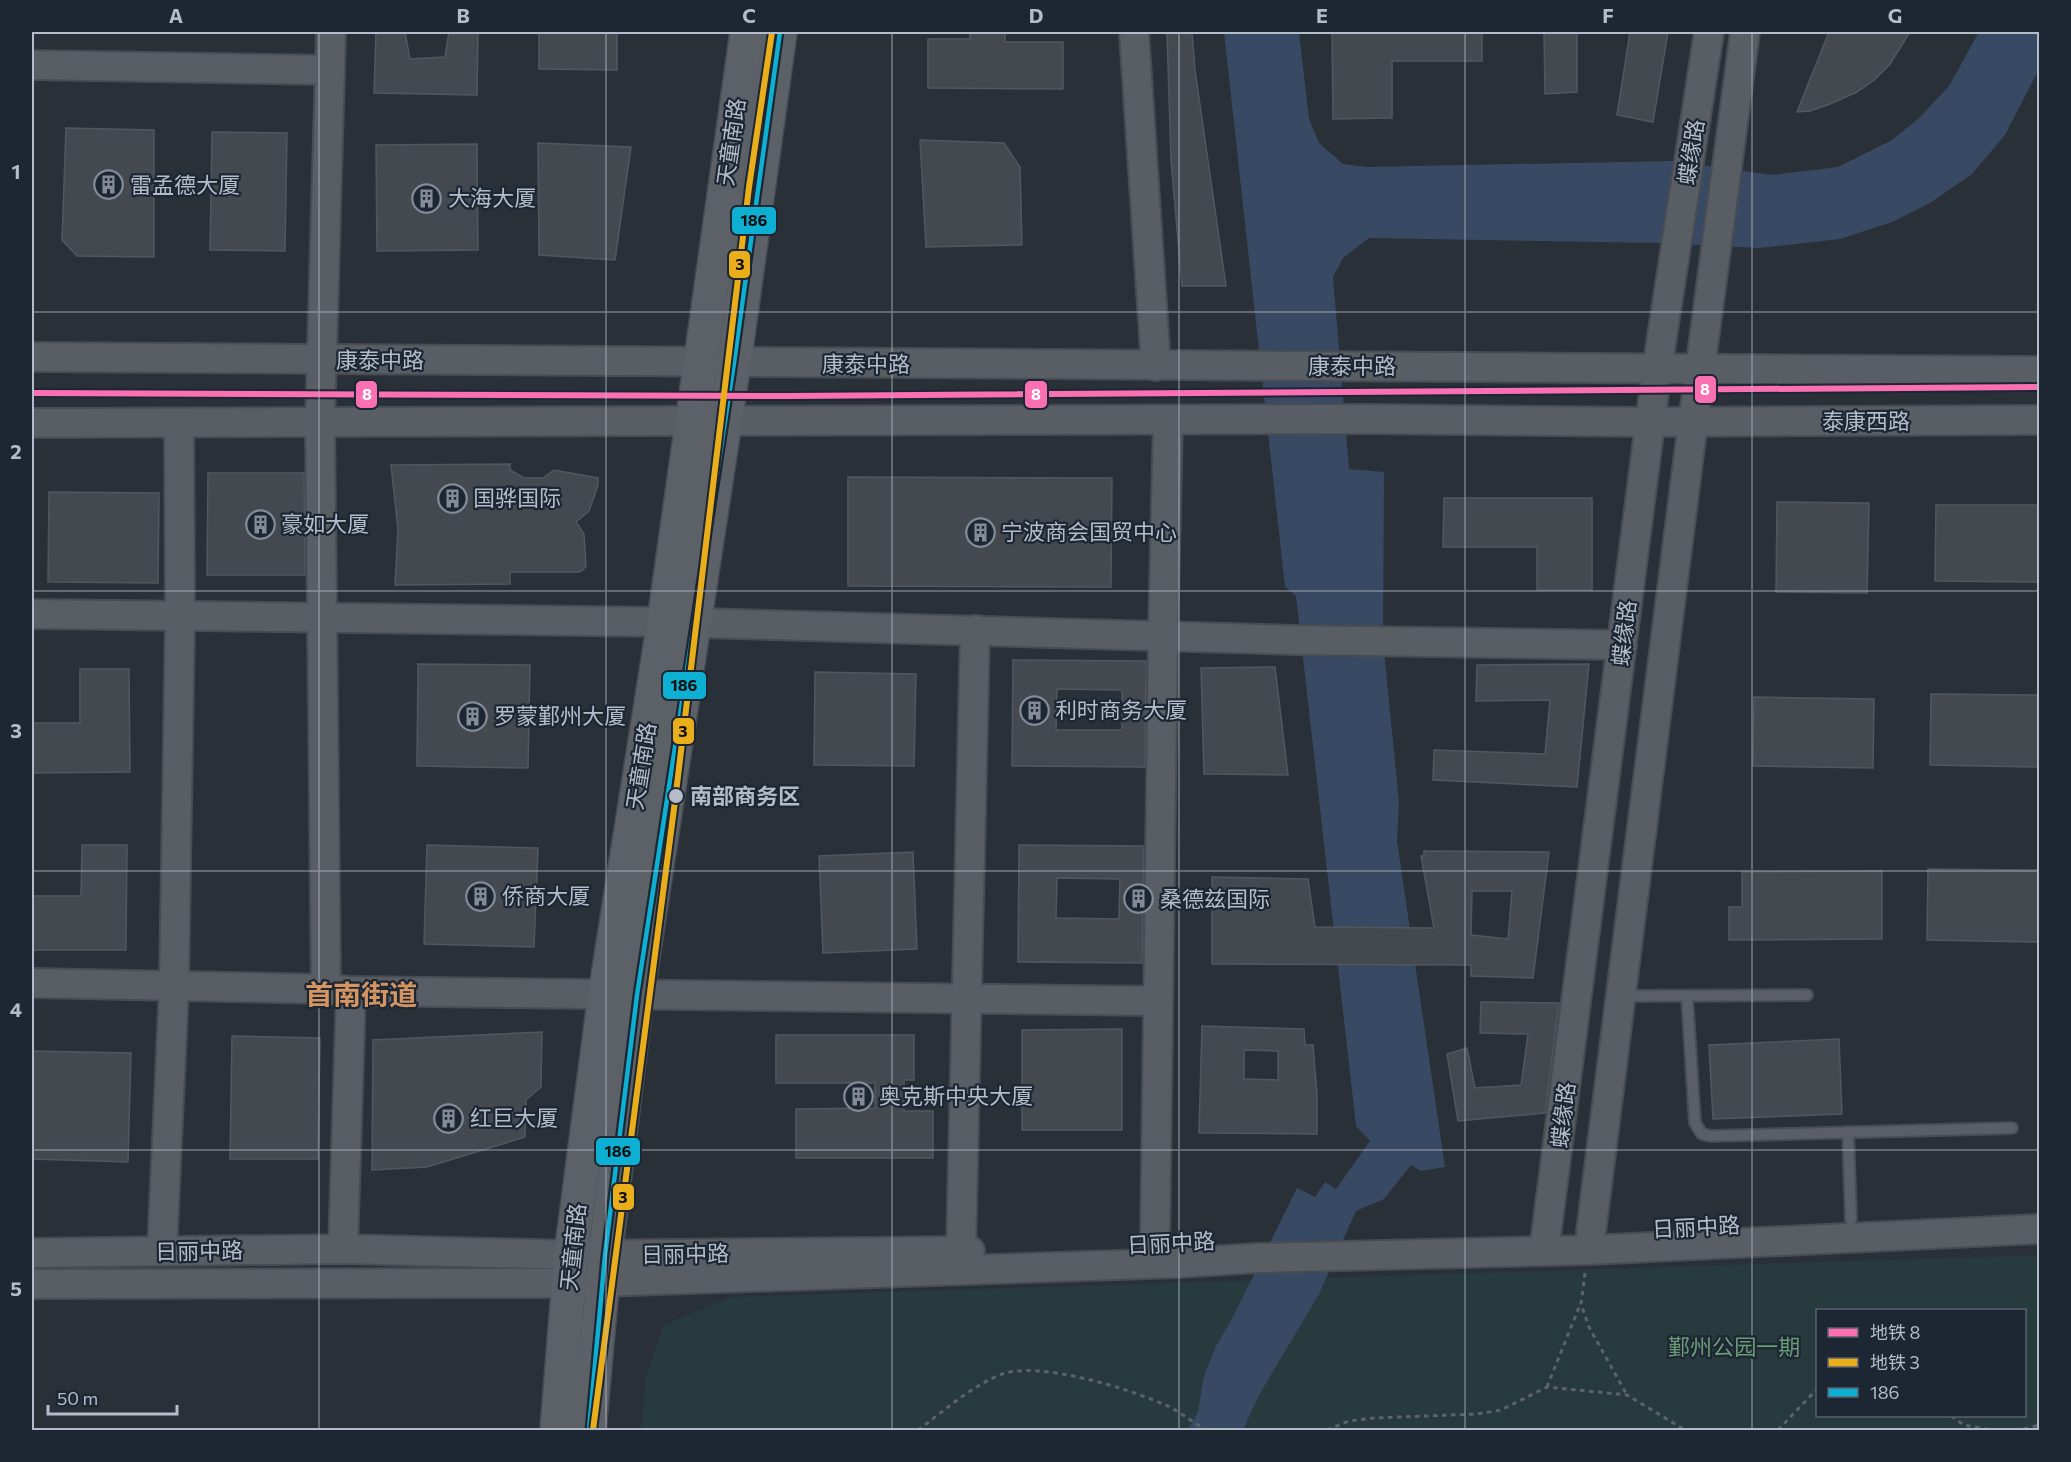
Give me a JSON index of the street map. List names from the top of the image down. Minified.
{"streets":{"main road":["天童南路"],"street":["蝶缘路","康泰中路","泰康西路","日丽中路"]},"crossings":[["天童南路","康泰中路"],["天童南路","日丽中路"],["蝶缘路","康泰中路"],["蝶缘路","泰康西路"],["蝶缘路","日丽中路"]],"districts":["首南街道"],"parks":["鄞州公园一期"],"places":{"building":["雷孟德大厦","大海大厦","国骅国际","豪如大厦","宁波商会国贸中心","利时商务大厦","罗蒙鄞州大厦","侨商大厦","桑德兹国际","奥克斯中央大厦","红巨大厦"],"other":["南部商务区"]},"lines":["metro line 3","transit line 186","metro line 8"],"legend":["地铁 8","地铁 3","186"],"scale_bar":"50 m","grid":{"columns":["A","B","C","D","E","F","G"],"rows":["1","2","3","4","5"]}}
